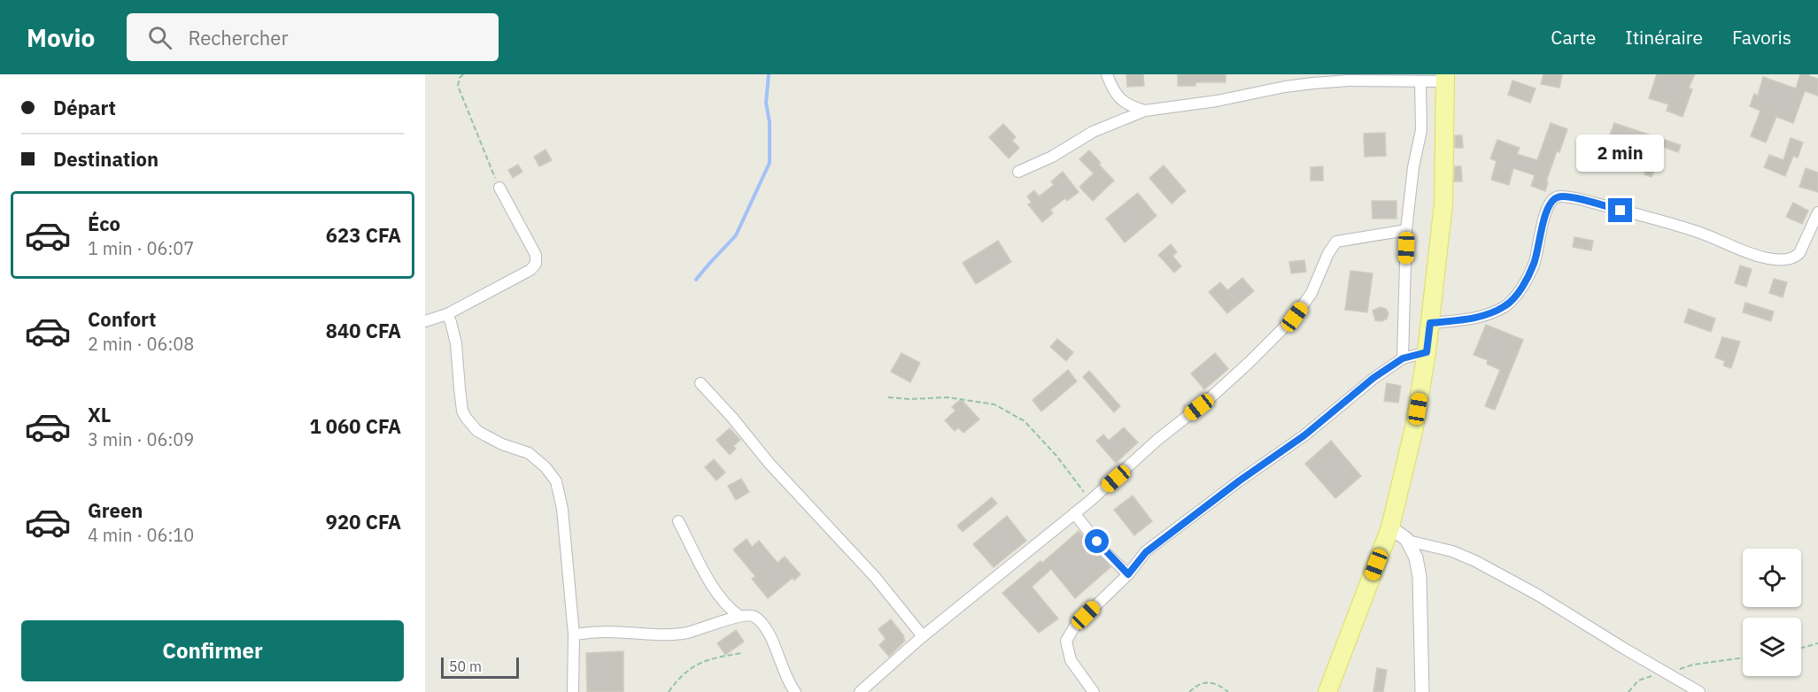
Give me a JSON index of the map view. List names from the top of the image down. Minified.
{"scale_bar":"50 m","page":{"header":"Movio","search":"Rechercher","nav":["Carte","Itinéraire","Favoris"],"banner":["Départ","Destination"],"bubble":"2 min","list":[{"name":"Éco","note":"1 min · 06:07","value":"623 CFA"},{"name":"Confort","note":"2 min · 06:08","value":"840 CFA"},{"name":"XL","note":"3 min · 06:09","value":"1 060 CFA"},{"name":"Green","note":"4 min · 06:10","value":"920 CFA"}],"buttons":"Confirmer","scale":"50 m"}}
